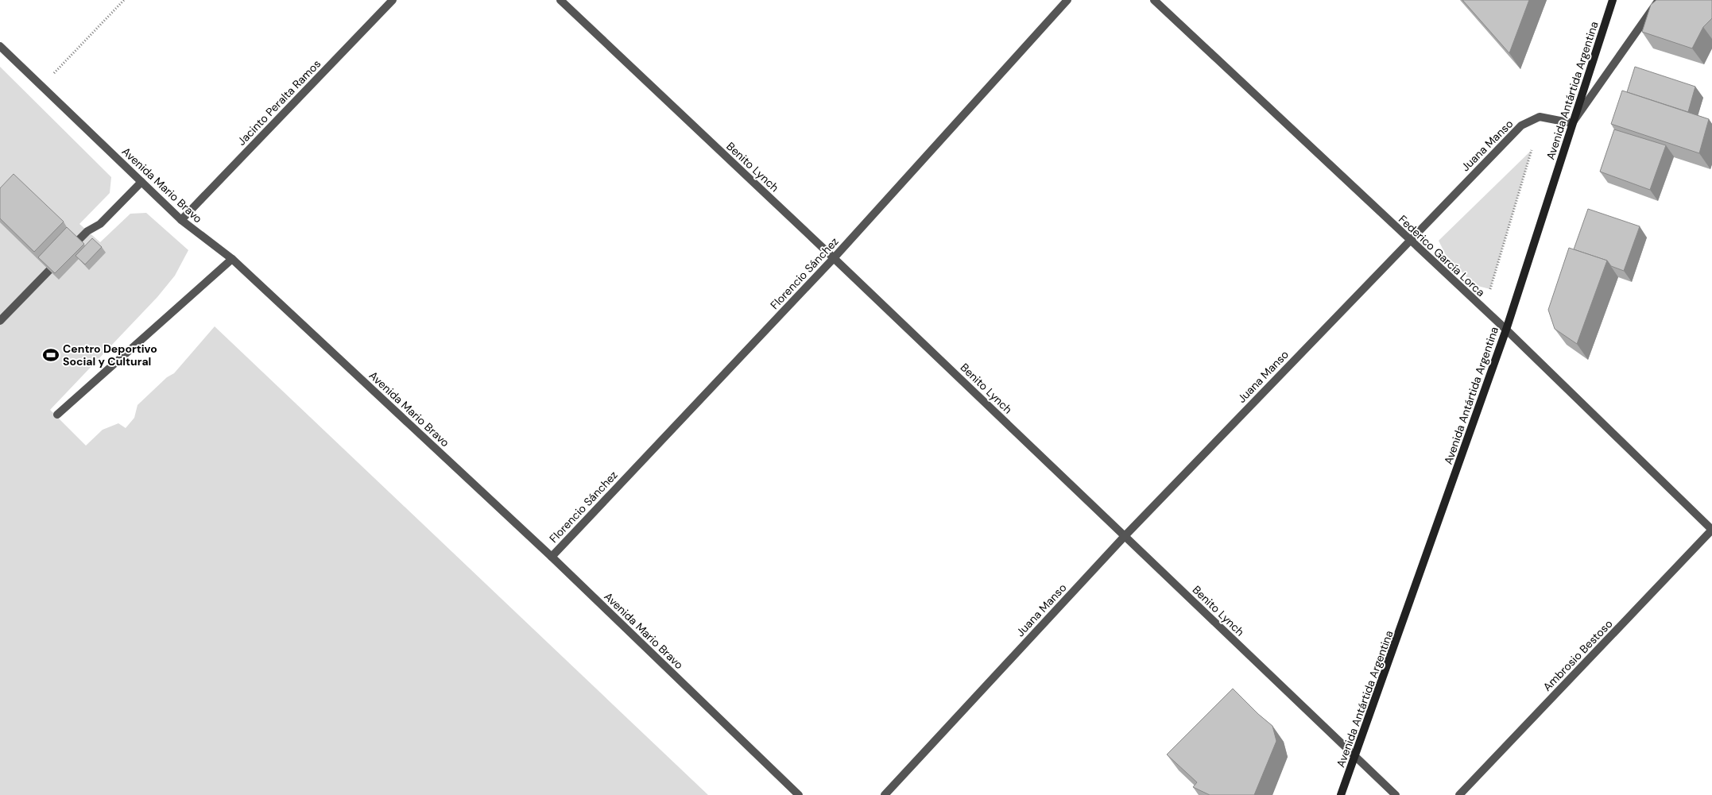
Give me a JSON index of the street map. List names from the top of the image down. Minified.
{"streets":{"main road":["Avenida Antártida Argentina"],"street":["Jacinto Peralta Ramos","Juana Manso","Benito Lynch","Avenida Mario Bravo","Federico García Lorca","Florencio Sánchez","Ambrosio Bestoso"]},"crossings":[["Avenida Antártida Argentina","Juana Manso"],["Avenida Antártida Argentina","Benito Lynch"],["Avenida Antártida Argentina","Federico García Lorca"],["Jacinto Peralta Ramos","Avenida Mario Bravo"],["Juana Manso","Benito Lynch"],["Juana Manso","Federico García Lorca"],["Benito Lynch","Florencio Sánchez"],["Avenida Mario Bravo","Florencio Sánchez"],["Federico García Lorca","Ambrosio Bestoso"]],"places":{"sports":["Centro Deportivo Social y Cultural"]}}
